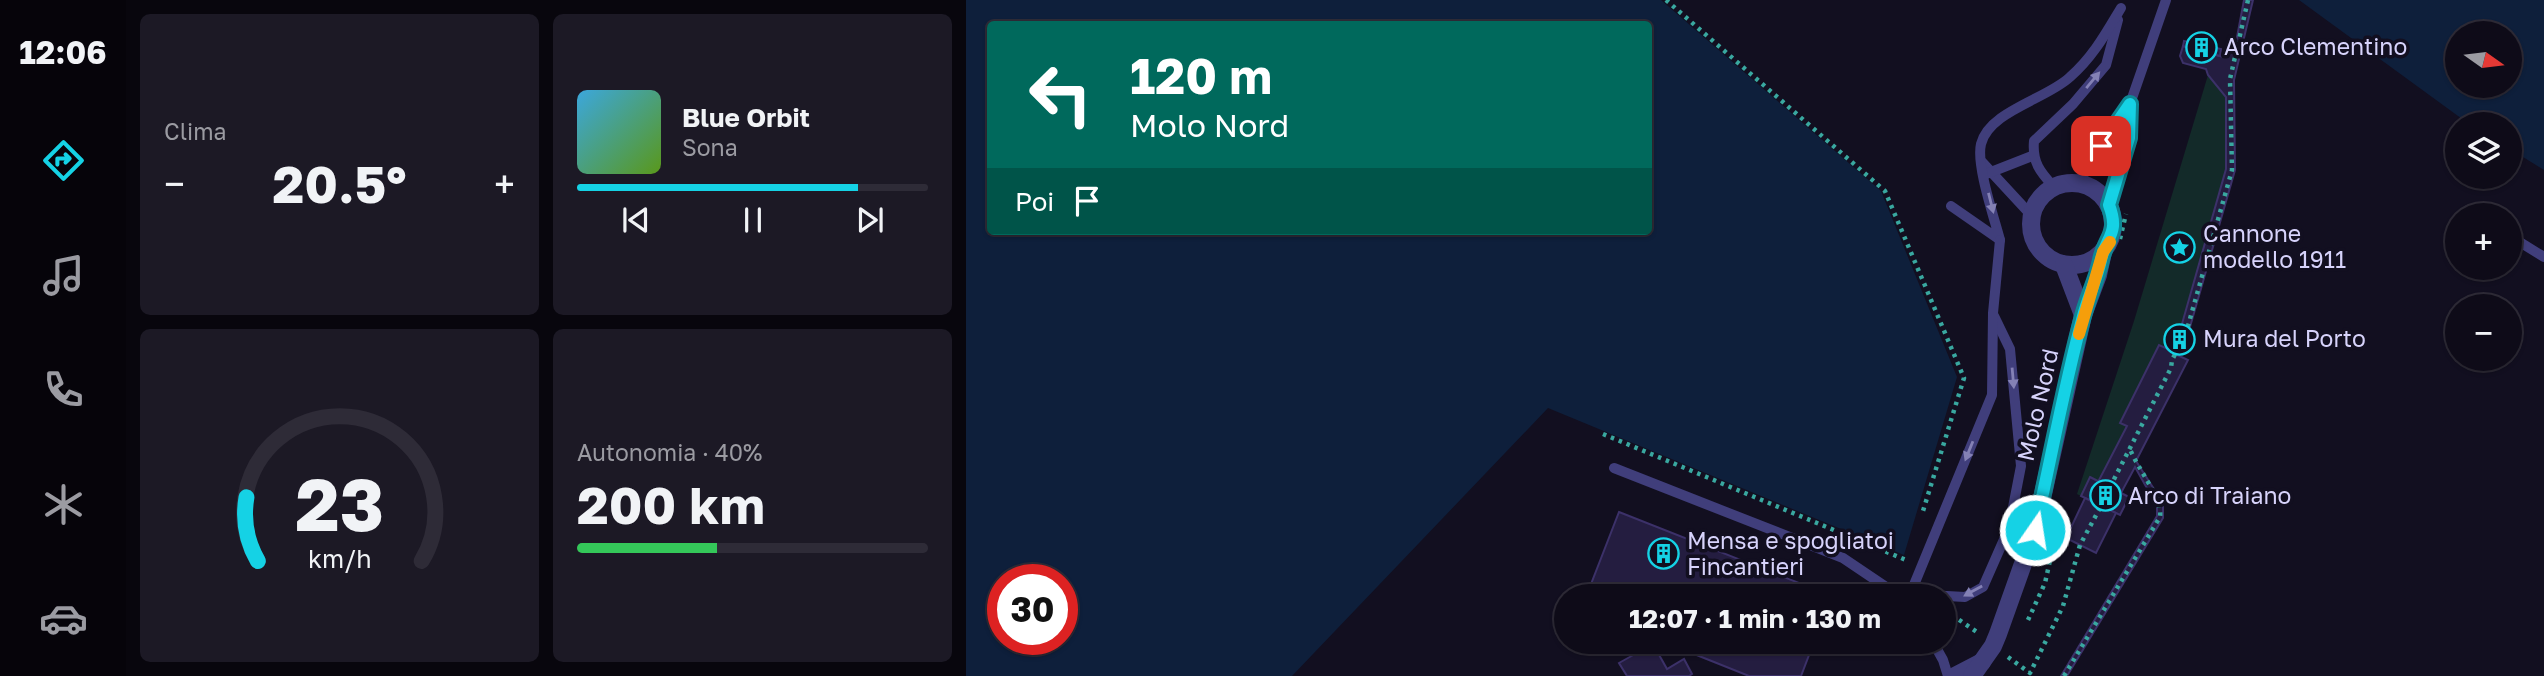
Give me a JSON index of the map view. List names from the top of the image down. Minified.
{"streets":{"street":["Molo Nord"]},"places":{"building":["Arco Clementino","Mura del Porto","Arco di Traiano","Mensa e spogliatoi Fincantieri"],"place":["Cannone modello 1911"]},"north":"right","page":{"tabs":"12:06","tile":["Clima",["Autonomia · 40%","200 km"]],"map_buttons":["+","−"],"turn":["120 m","Molo Nord"],"song":["Blue Orbit","Sona"],"heat":["−","20.5°","+"],"then":"Poi","limit":"30","trip":"12:07 · 1 min · 130 m","gauge":["23","km/h"]}}
